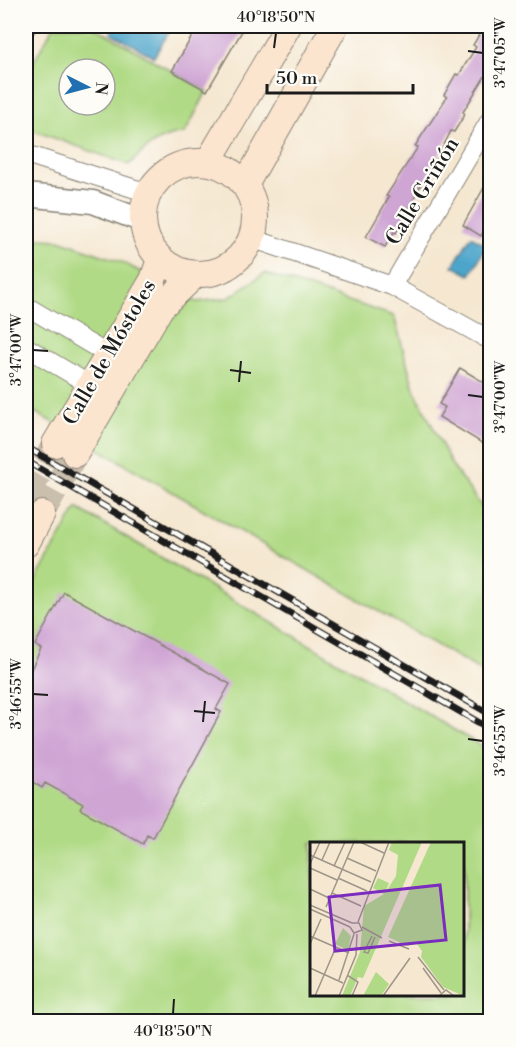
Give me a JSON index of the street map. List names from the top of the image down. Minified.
{"streets":{"main road":["Calle de Móstoles"],"street":["Calle Griñón"]},"scale_bar":"50 m","north":"right","coordinates":["40°18'50\"N","3°47'05\"W","3°47'00\"W","3°46'55\"W"]}
